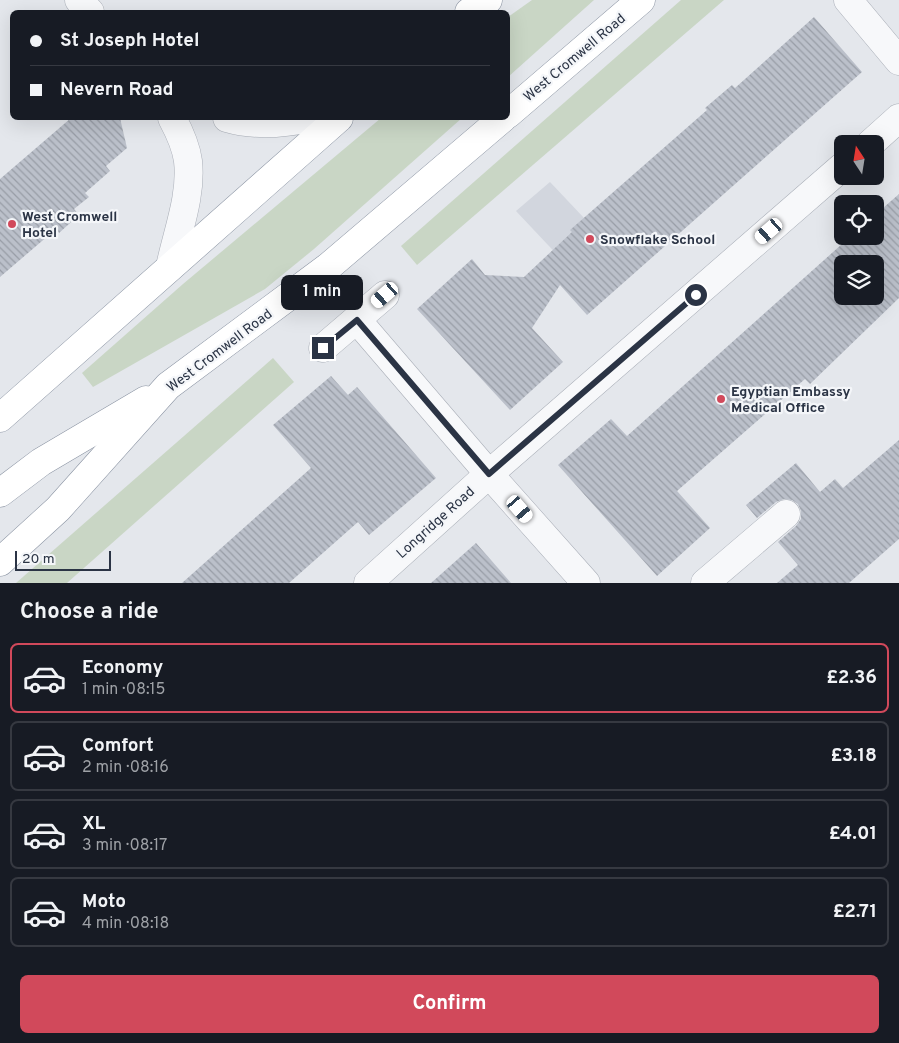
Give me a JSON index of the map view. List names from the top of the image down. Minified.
{"streets":{"highway":["West Cromwell Road"],"street":["Longridge Road"]},"places":["West Cromwell Hotel","Snowflake School","Egyptian Embassy Medical Office"],"scale_bar":"20 m","north":"top","page":{"banner":["St Joseph Hotel","Nevern Road"],"bubble":"1 min","scale":"20 m","heading":"Choose a ride","list":[{"name":"Economy","note":"1 min · 08:15","value":"£2.36"},{"name":"Comfort","note":"2 min · 08:16","value":"£3.18"},{"name":"XL","note":"3 min · 08:17","value":"£4.01"},{"name":"Moto","note":"4 min · 08:18","value":"£2.71"}],"buttons":"Confirm"}}
